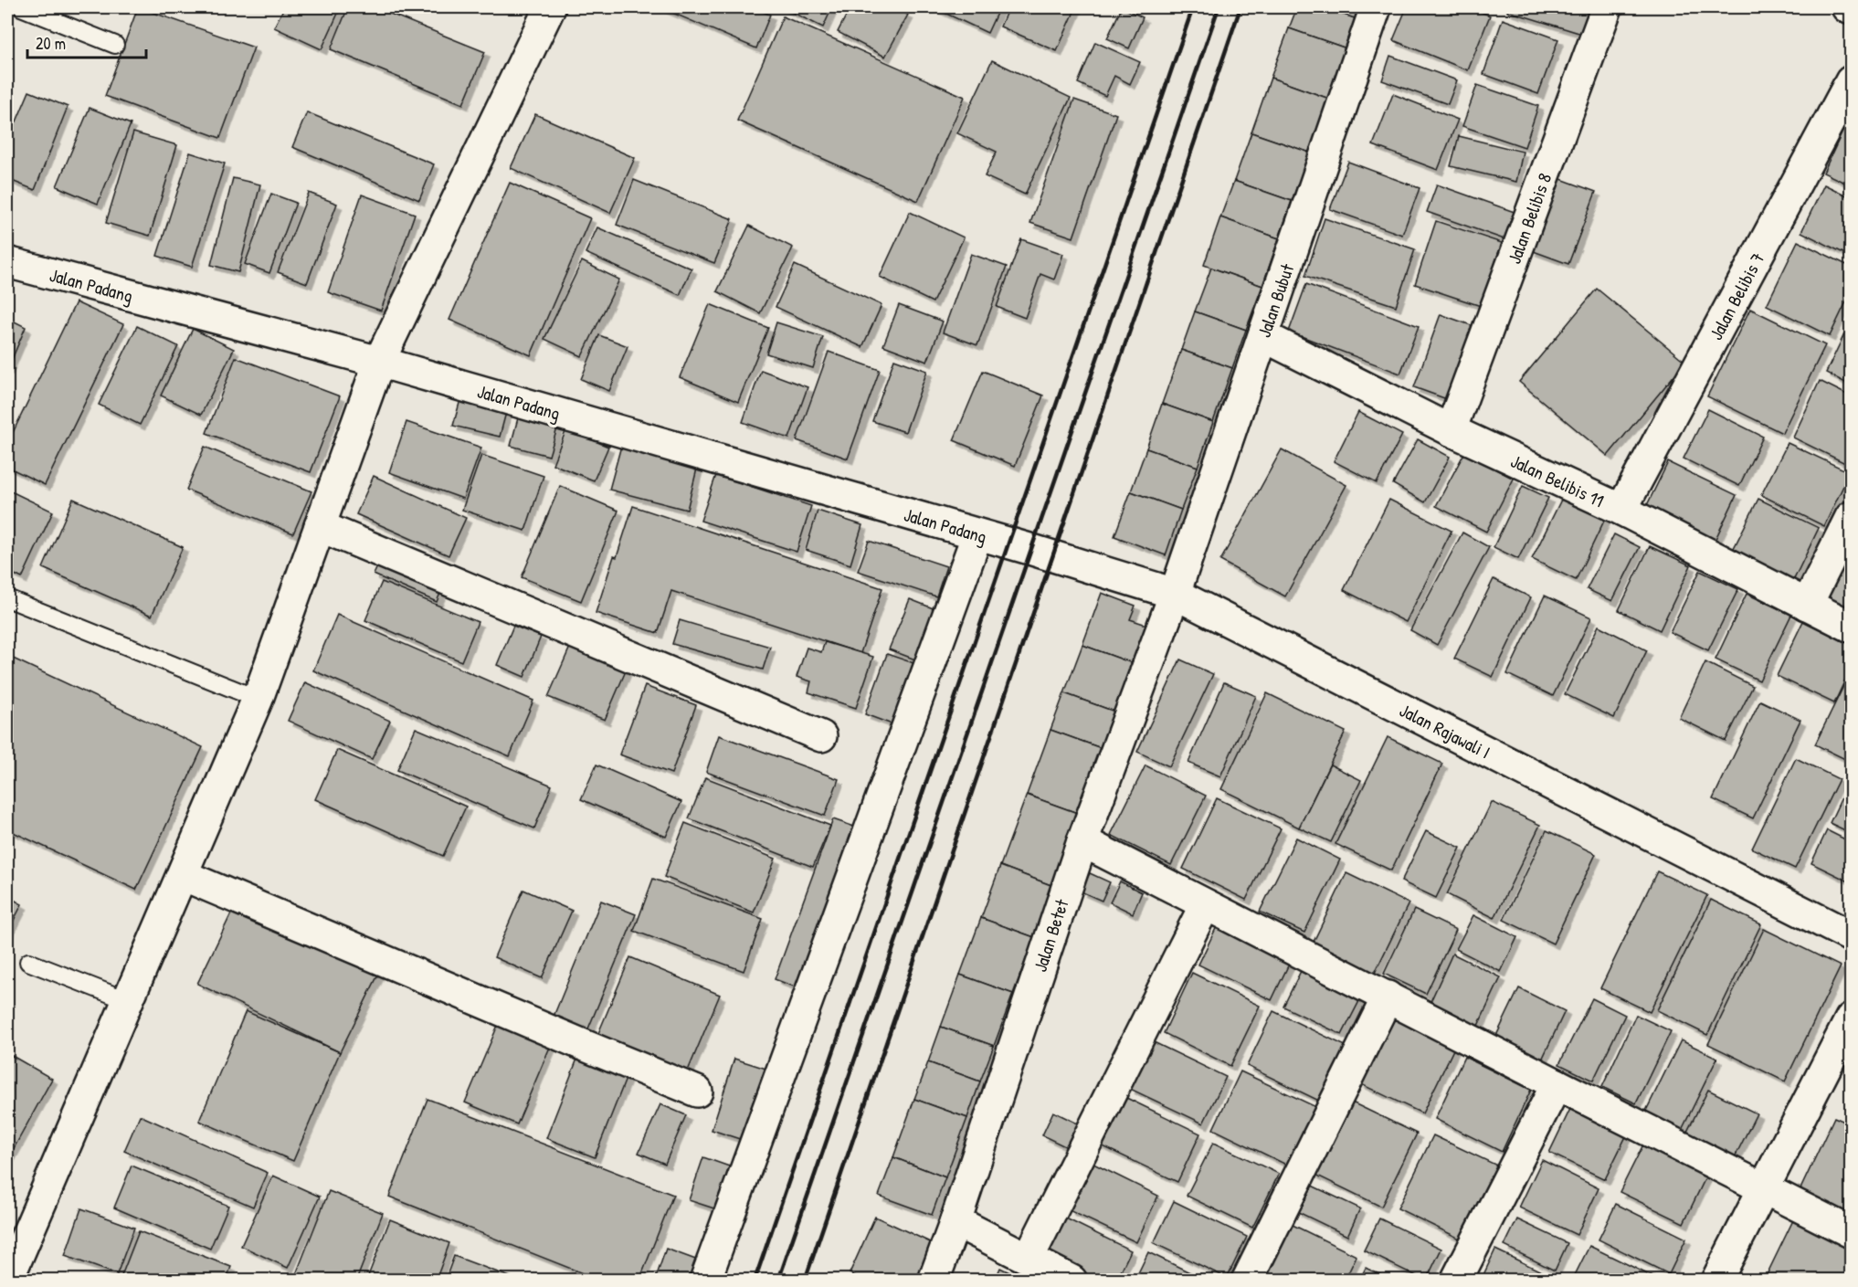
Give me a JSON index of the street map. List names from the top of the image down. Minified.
{"streets":{"street":["Jalan Belibis 8","Jalan Padang","Jalan Belibis 7","Jalan Bubut","Jalan Belibis 11","Jalan Rajawali I","Jalan Betet"]},"crossings":[["Jalan Belibis 8","Jalan Belibis 11"],["Jalan Padang","Jalan Rajawali I"],["Jalan Belibis 7","Jalan Belibis 11"],["Jalan Bubut","Jalan Belibis 11"],["Jalan Bubut","Jalan Rajawali I"],["Jalan Bubut","Jalan Betet"],["Jalan Rajawali I","Jalan Betet"]],"scale_bar":"20 m"}
